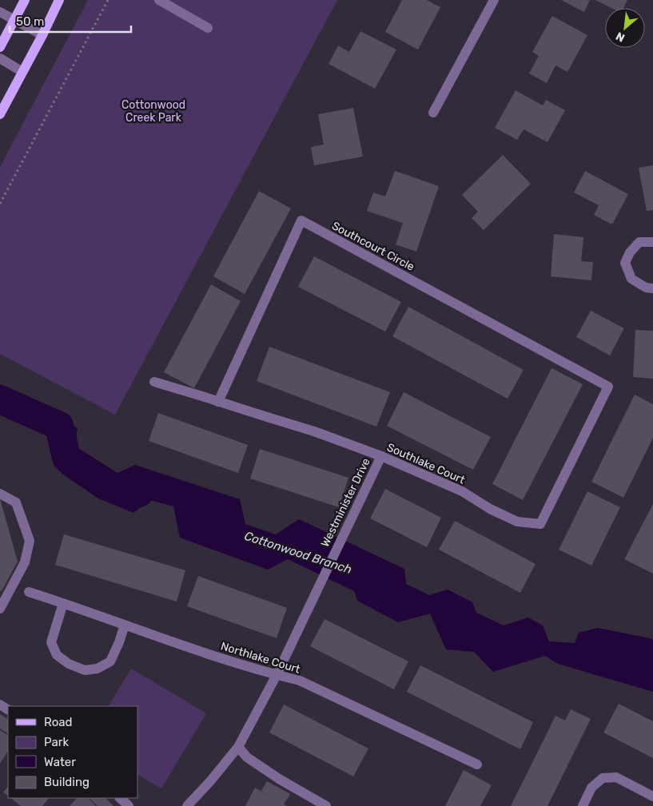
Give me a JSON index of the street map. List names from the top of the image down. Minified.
{"streets":{"street":["Southcourt Circle","Southlake Court","Westminister Drive","Northlake Court"]},"crossings":[["Southcourt Circle","Southlake Court"],["Southlake Court","Westminister Drive"],["Westminister Drive","Northlake Court"]],"water":["Cottonwood Branch"],"parks":["Cottonwood Creek Park"],"legend":["Road","Park","Water","Building"],"scale_bar":"50 m","north":"bottom left"}
